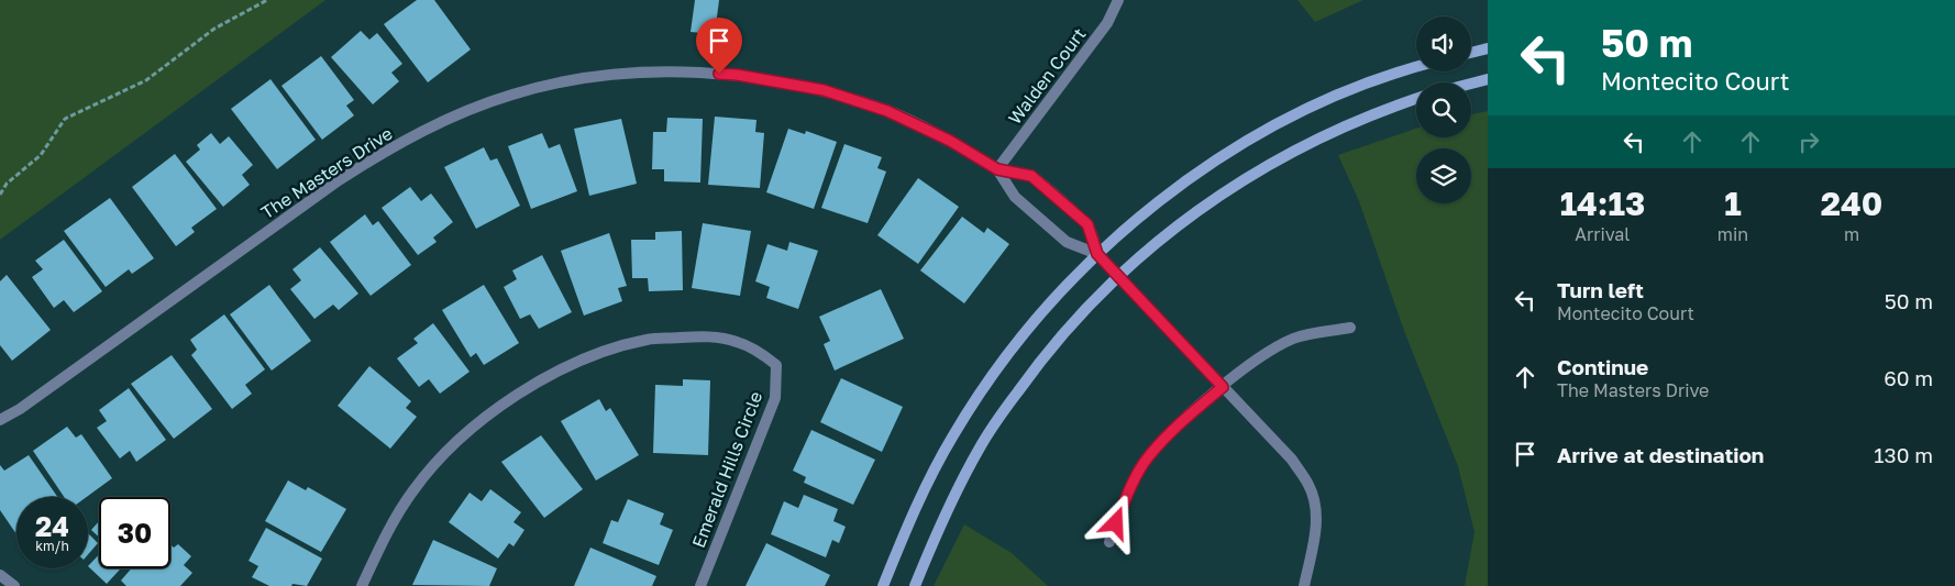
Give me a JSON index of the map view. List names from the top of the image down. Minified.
{"streets":{"street":["Walden Court","The Masters Drive","Emerald Hills Circle"]},"crossings":[["Walden Court","The Masters Drive"]],"page":{"turn":["50 m","Montecito Court"],"eta":["14:13","Arrival","1","min","240","m"],"list":[{"name":"Turn left","note":"Montecito Court","value":"50 m"},{"name":"Continue","note":"The Masters Drive","value":"60 m"},{"name":"Arrive at destination","value":"130 m"}],"speed":"24 km/h","limit":"30"}}
